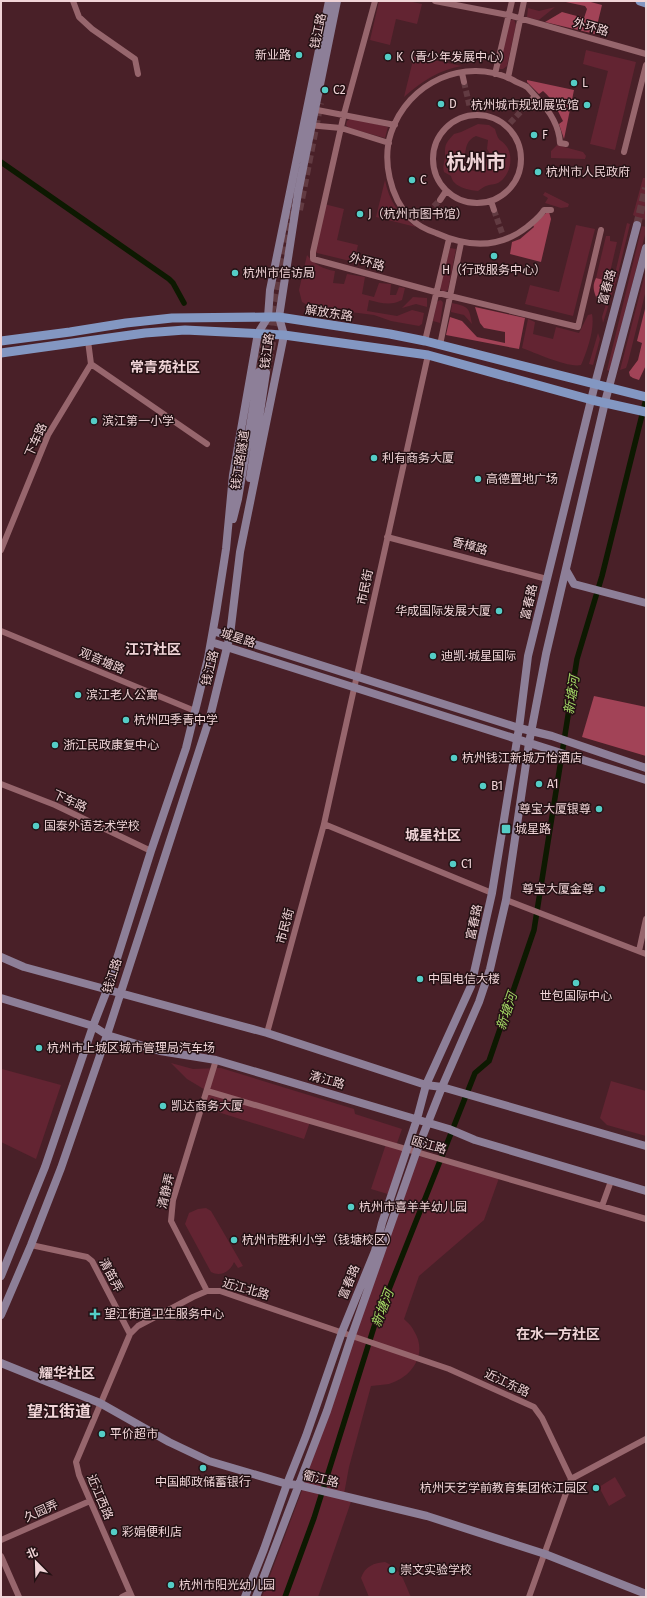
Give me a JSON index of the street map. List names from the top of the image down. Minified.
{"streets":{"main road":["钱江路","富春路","解放东路","钱江路隧道","城星路","清江路","衢江路"],"street":["外环路","下车路","香樟路","市民街","观音塘路","瓯江路","清静弄","清笛弄","近江北路","近江东路","近江西路","久园弄"]},"crossings":[["钱江路","解放东路"],["钱江路","下车路"],["钱江路","钱江路隧道"],["钱江路","城星路"],["钱江路","观音塘路"],["钱江路","清江路"],["钱江路","清笛弄"],["富春路","解放东路"],["富春路","香樟路"],["富春路","城星路"],["富春路","清江路"],["富春路","瓯江路"],["富春路","近江北路"],["富春路","近江东路"],["富春路","衢江路"],["香樟路","市民街"],["市民街","城星路"],["清江路","清静弄"],["瓯江路","清静弄"],["清静弄","近江北路"],["清笛弄","近江北路"],["近江北路","近江东路"],["近江北路","衢江路"],["近江北路","近江西路"],["衢江路","近江西路"],["近江西路","久园弄"]],"districts":["杭州市","常青苑社区","江汀社区","城星社区","在水一方社区","耀华社区","望江街道"],"water":["新塘河"],"places":{"other":["新业路","K（青少年发展中心）","L","C2","D","杭州城市规划展览馆","F","杭州市人民政府","C","J（杭州市图书馆）","H（行政服务中心）","杭州市信访局","滨江第一小学","利有商务大厦","高德置地广场","华成国际发展大厦","迪凯·城星国际","滨江老人公寓","杭州四季青中学","浙江民政康复中心","杭州钱江新城万怡酒店","A1","B1","尊宝大厦银尊","国泰外语艺术学校","C1","尊宝大厦金尊","中国电信大楼","世包国际中心","杭州市上城区城市管理局汽车场","凯达商务大厦","杭州市喜羊羊幼儿园","杭州市胜利小学（钱塘校区）","平价超市","中国邮政储蓄银行","杭州天艺学前教育集团依江园区","彩娟便利店","崇文实验学校","杭州市阳光幼儿园"],"transit":["城星路"],"health":["望江街道卫生服务中心"]},"north":"top left"}
